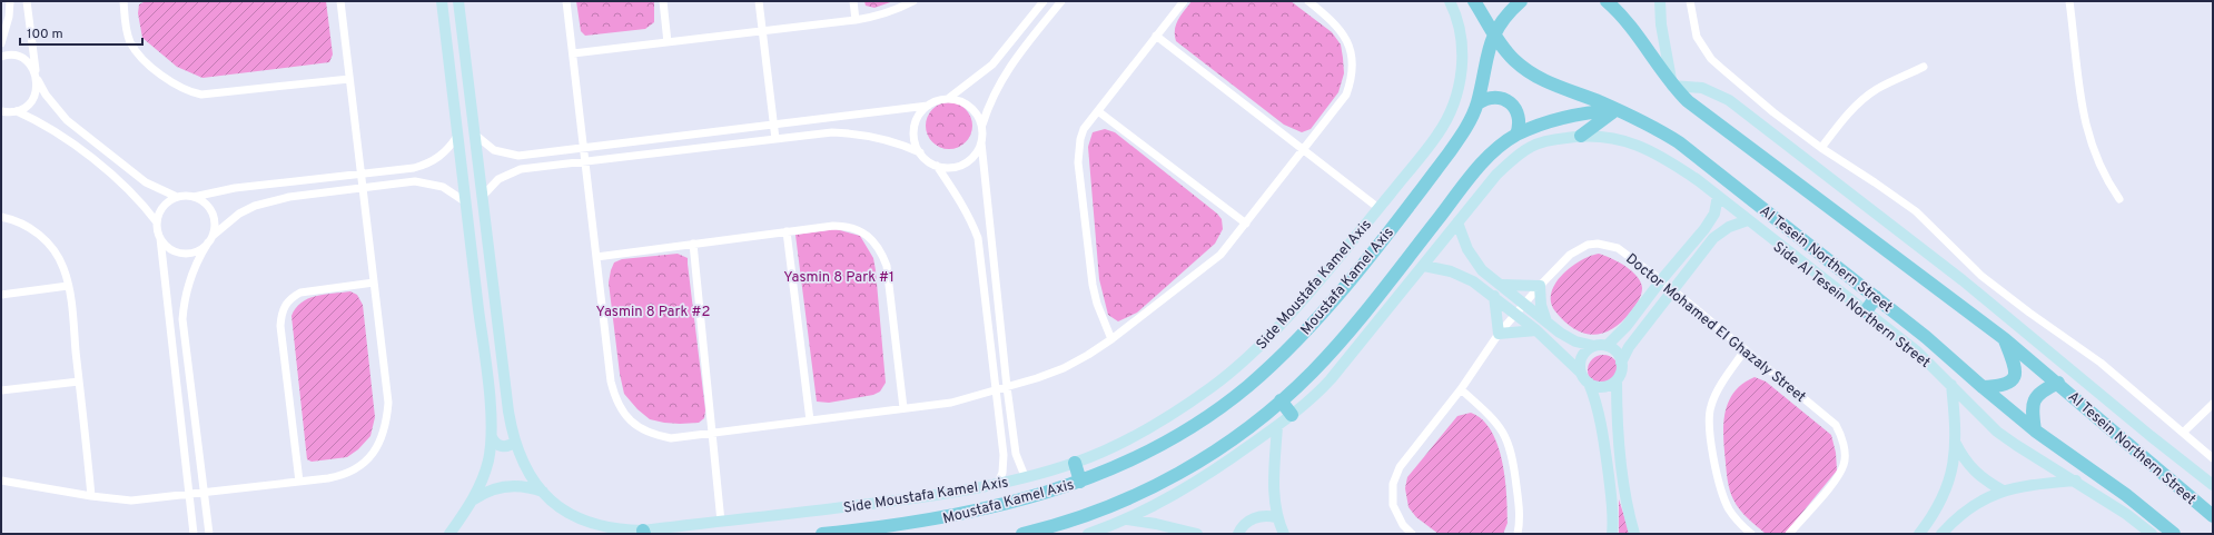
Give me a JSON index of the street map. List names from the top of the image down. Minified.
{"streets":{"main road":["Al Tesein Northern Street","Moustafa Kamel Axis"],"street":["Side Moustafa Kamel Axis","Side Al Tesein Northern Street","Doctor Mohamed El Ghazaly Street"]},"crossings":[["Al Tesein Northern Street","Moustafa Kamel Axis"]],"parks":["Yasmin 8 Park #1","Yasmin 8 Park #2"],"scale_bar":"100 m"}
